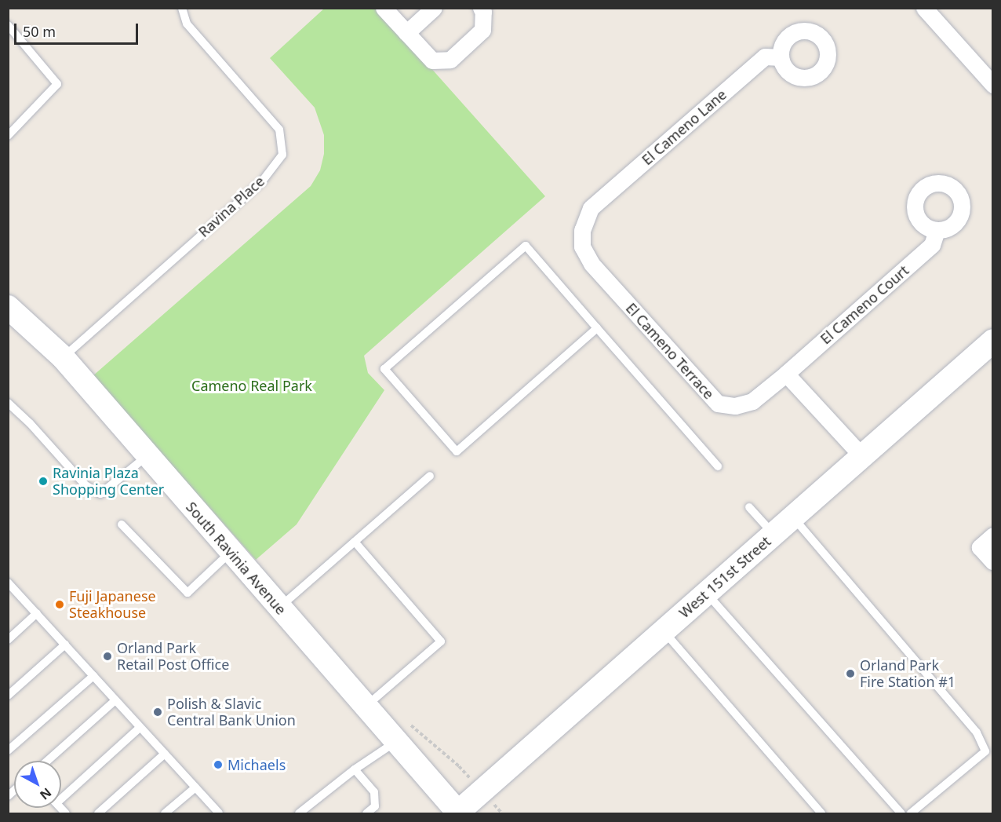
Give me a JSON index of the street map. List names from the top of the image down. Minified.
{"streets":{"street":["El Cameno Lane","El Cameno Court","El Cameno Terrace","South Ravinia Avenue","West 151st Street"],"lane":["Ravina Place"]},"crossings":[["El Cameno Lane","El Cameno Terrace"],["Ravina Place","South Ravinia Avenue"],["El Cameno Court","El Cameno Terrace"],["South Ravinia Avenue","West 151st Street"]],"parks":["Cameno Real Park"],"places":["Ravinia Plaza Shopping Center","Fuji Japanese Steakhouse","Orland Park Retail Post Office","Orland Park Fire Station #1","Polish & Slavic Central Bank Union","Michaels"],"scale_bar":"50 m","north":"bottom right"}
